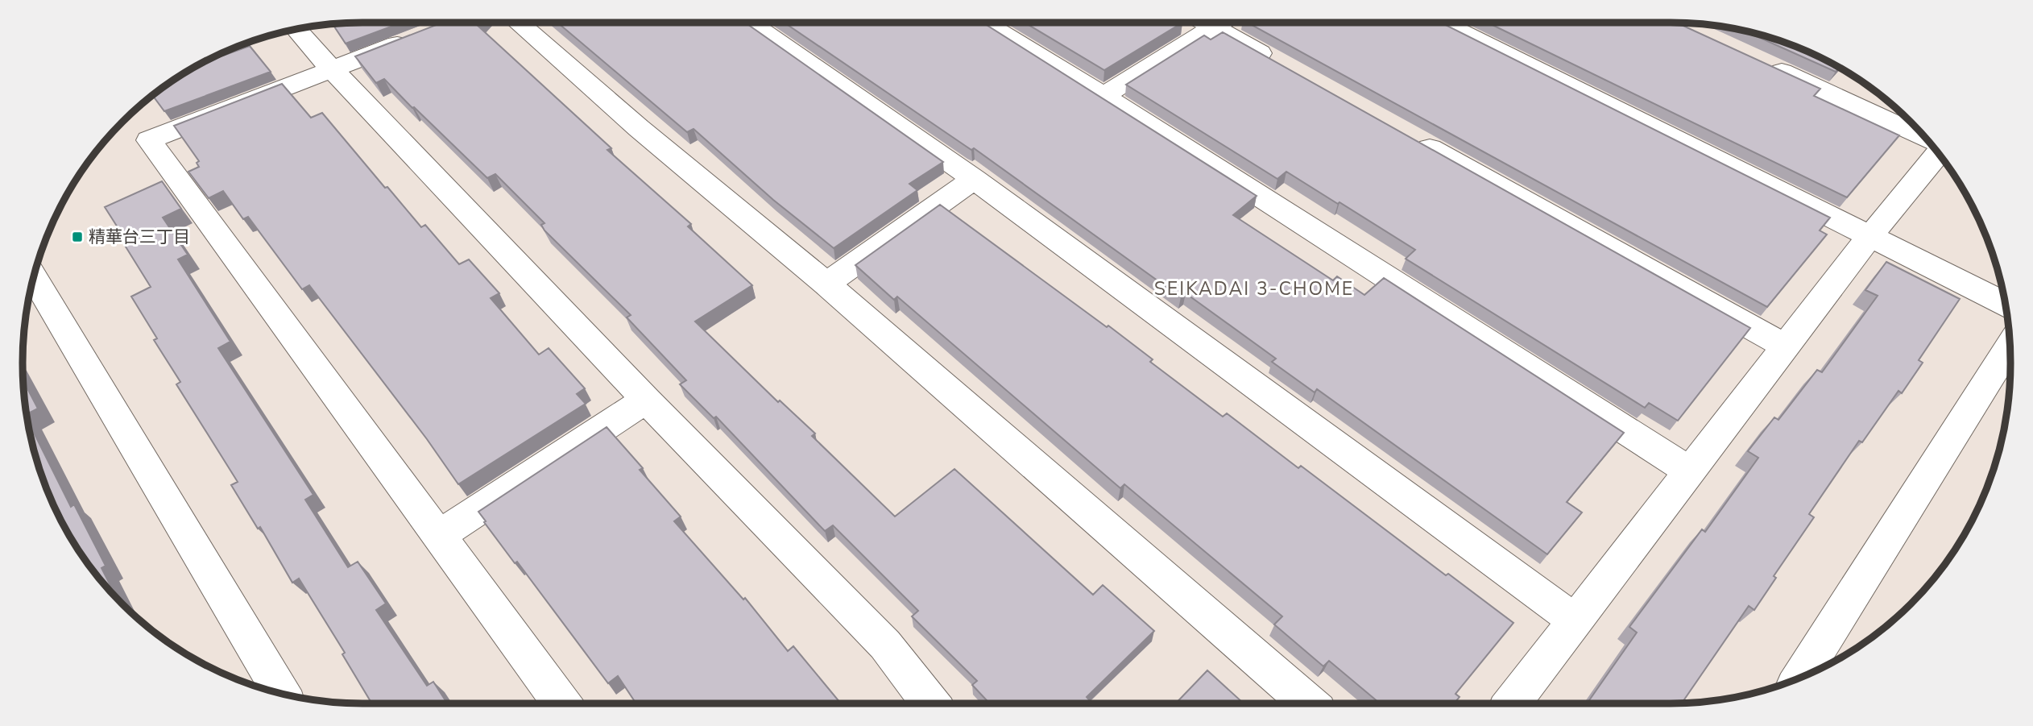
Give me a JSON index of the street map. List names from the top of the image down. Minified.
{"districts":["SEIKADAI 3-CHOME"],"places":{"transit":["精華台三丁目"]}}
